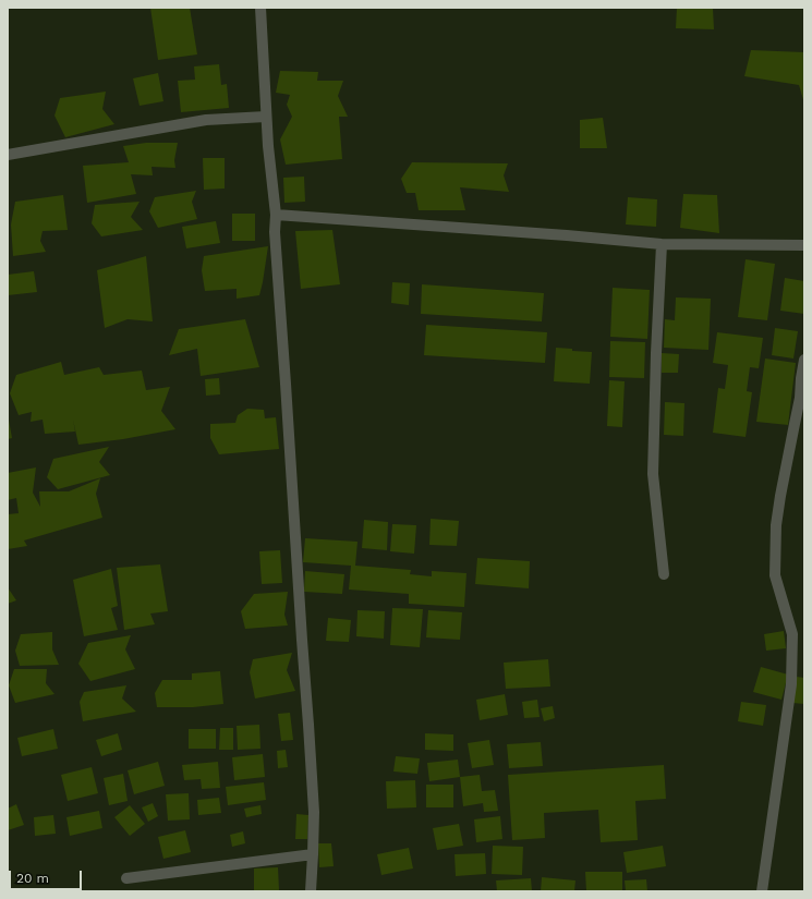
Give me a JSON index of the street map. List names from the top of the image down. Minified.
{"scale_bar":"20 m"}
